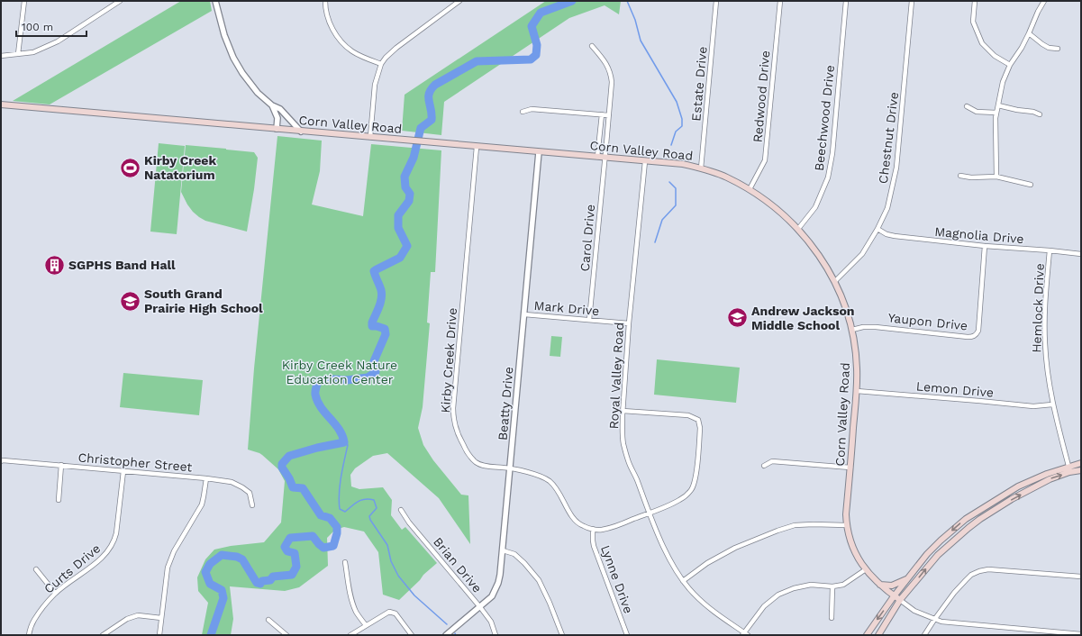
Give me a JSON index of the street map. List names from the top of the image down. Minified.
{"streets":{"main road":["Corn Valley Road"],"street":["Estate Drive","Redwood Drive","Beechwood Drive","Chestnut Drive","Magnolia Drive","Carol Drive","Mark Drive","Hemlock Drive","Yaupon Drive","Kirby Creek Drive","Royal Valley Road","Lemon Drive","Beatty Drive","Christopher Street","Brian Drive","Curts Drive","Lynne Drive"]},"crossings":[["Estate Drive","Corn Valley Road"],["Redwood Drive","Corn Valley Road"],["Beechwood Drive","Corn Valley Road"],["Corn Valley Road","Chestnut Drive"],["Corn Valley Road","Carol Drive"],["Corn Valley Road","Yaupon Drive"],["Corn Valley Road","Kirby Creek Drive"],["Corn Valley Road","Royal Valley Road"],["Corn Valley Road","Lemon Drive"],["Corn Valley Road","Beatty Drive"],["Chestnut Drive","Magnolia Drive"],["Magnolia Drive","Hemlock Drive"],["Magnolia Drive","Yaupon Drive"],["Carol Drive","Mark Drive"],["Mark Drive","Royal Valley Road"],["Mark Drive","Beatty Drive"],["Hemlock Drive","Lemon Drive"],["Kirby Creek Drive","Royal Valley Road"],["Kirby Creek Drive","Beatty Drive"],["Kirby Creek Drive","Lynne Drive"],["Beatty Drive","Brian Drive"],["Christopher Street","Curts Drive"]],"parks":["Kirby Creek Nature Education Center"],"places":{"sports":["Kirby Creek Natatorium"],"building":["SGPHS Band Hall"],"school or university":["South Grand Prairie High School","Andrew Jackson Middle School"]},"scale_bar":"100 m"}
